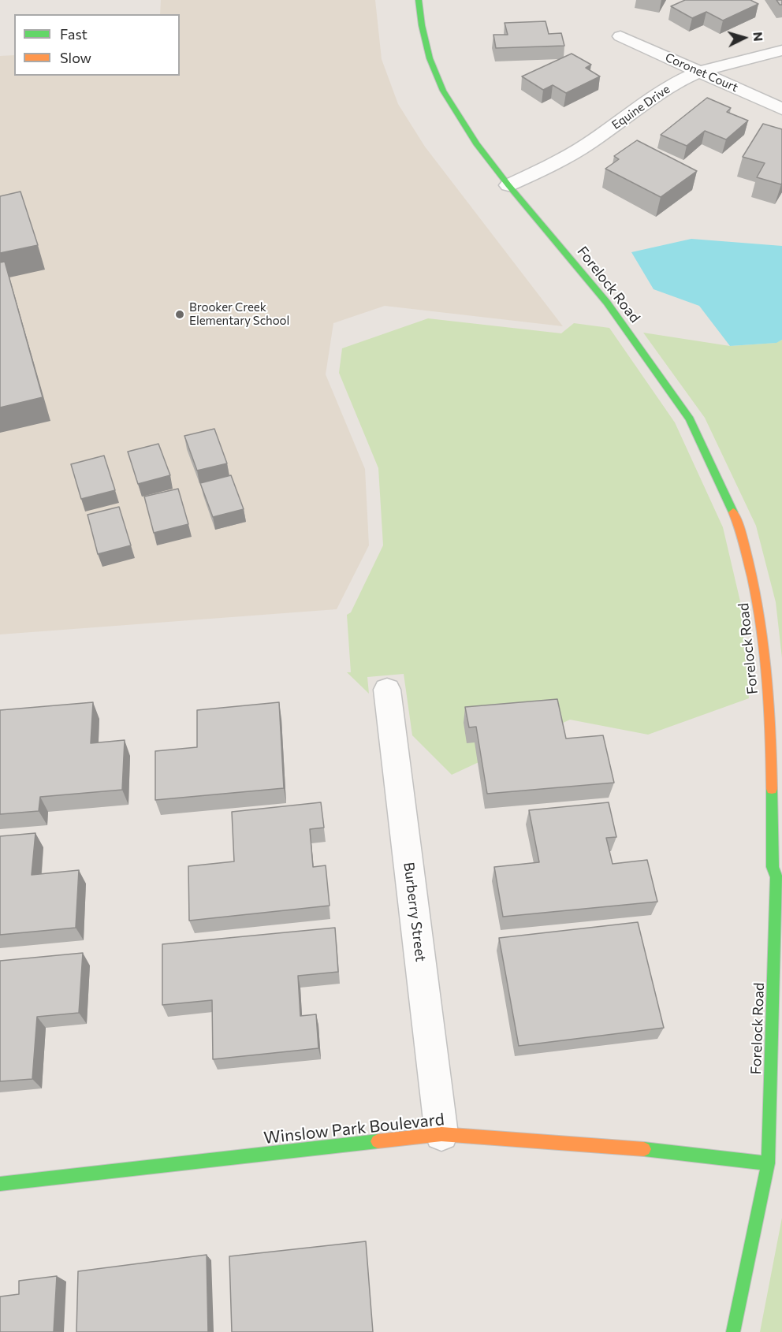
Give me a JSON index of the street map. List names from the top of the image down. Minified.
{"streets":{"street":["Coronet Court","Equine Drive","Forelock Road","Burberry Street","Winslow Park Boulevard"]},"crossings":[["Coronet Court","Equine Drive"],["Equine Drive","Forelock Road"],["Forelock Road","Winslow Park Boulevard"],["Burberry Street","Winslow Park Boulevard"]],"places":["Brooker Creek Elementary School"],"legend":["Fast","Slow"],"north":"right"}
